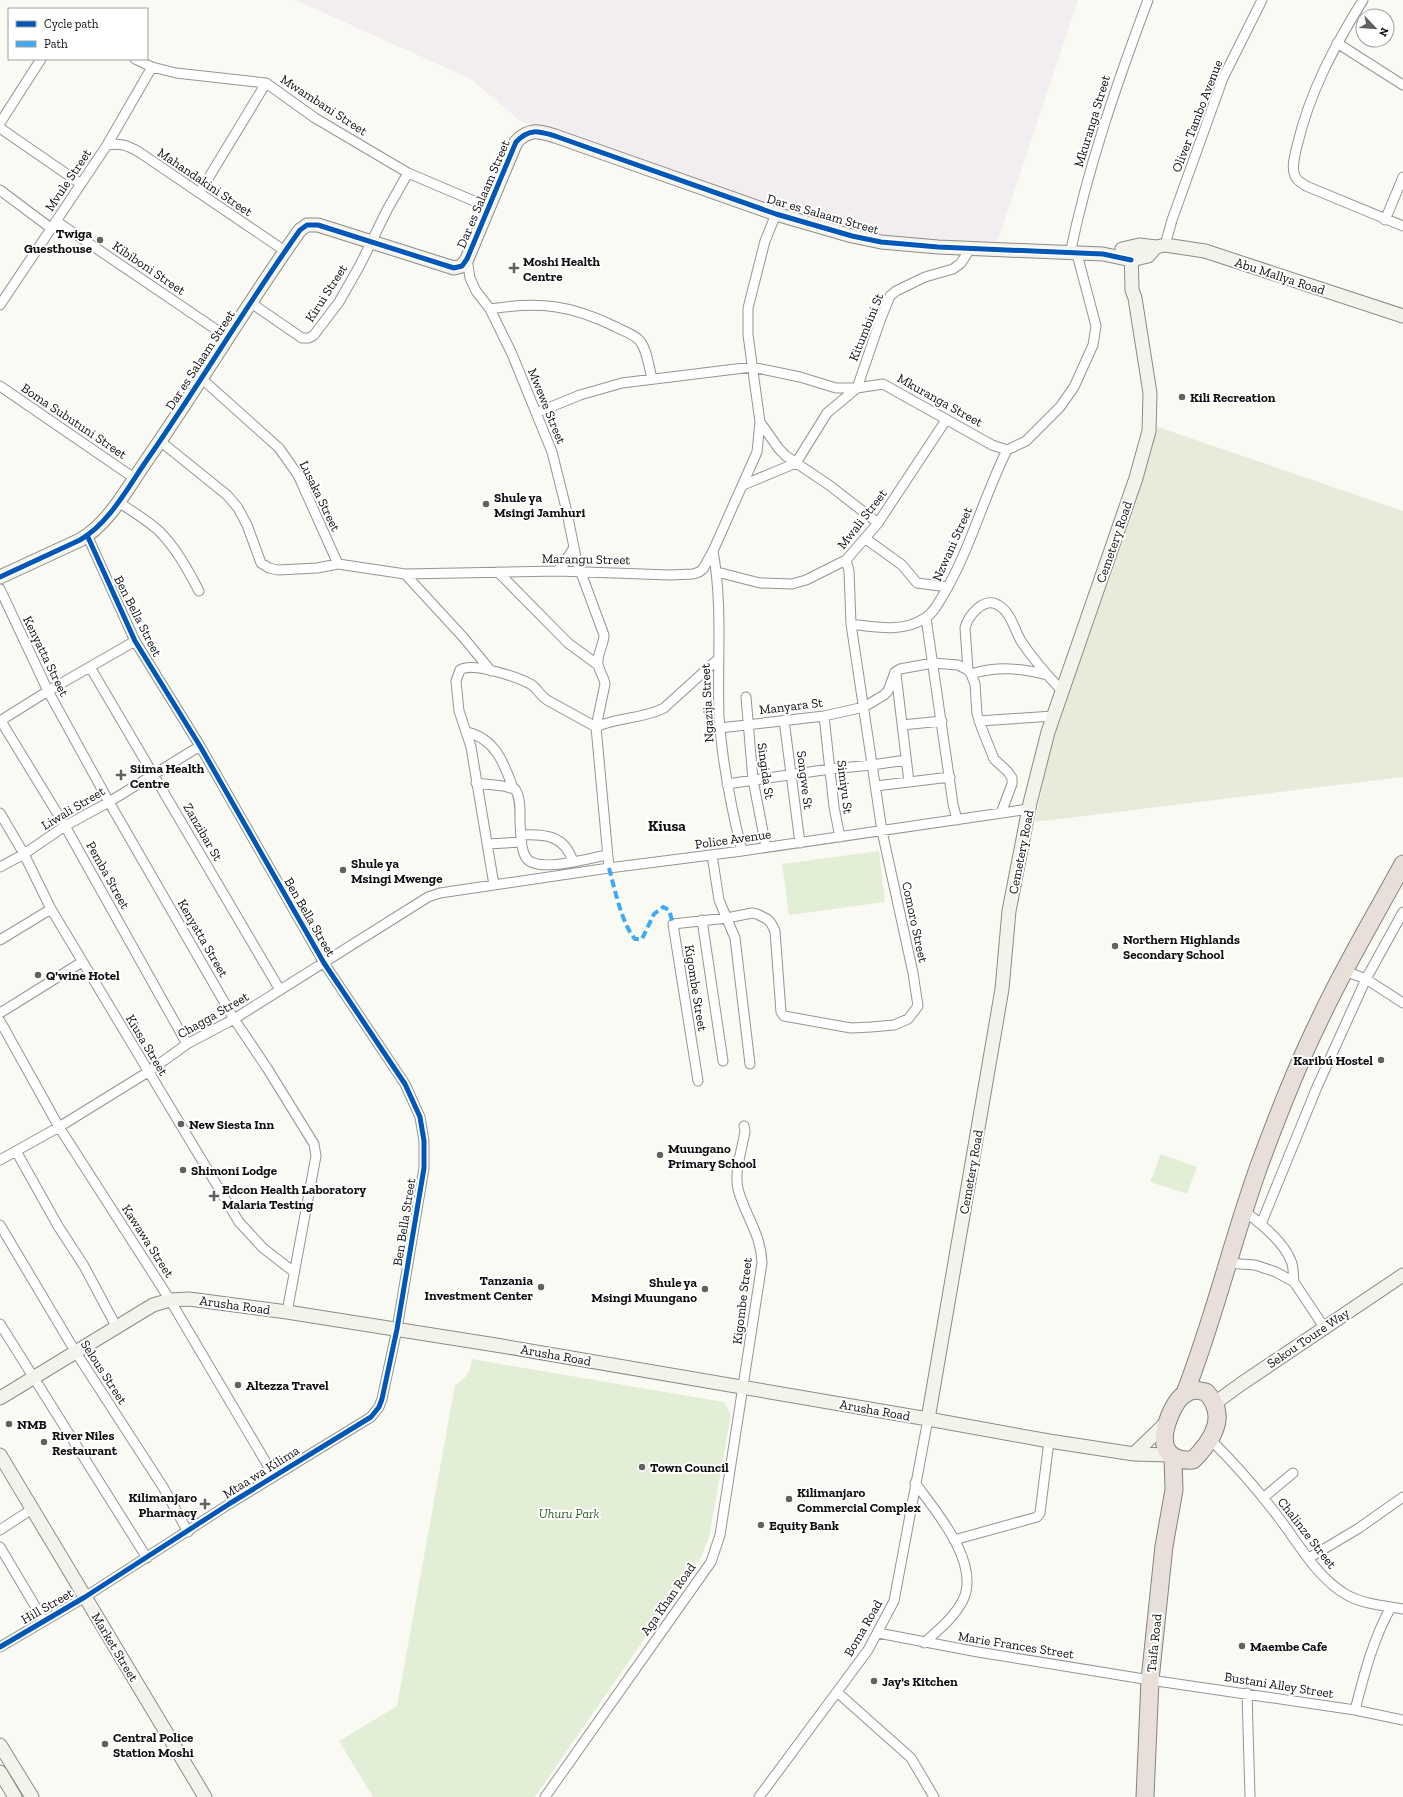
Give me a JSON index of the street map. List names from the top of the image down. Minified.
{"streets":{"highway":["Taifa Road"],"main road":["Dar es Salaam Street","Abu Mallya Road","Cemetery Road","Arusha Road","Sekou Toure Way","Market Street"],"street":["Mwambani Street","Oliver Tambo Avenue","Mkuranga Street","Mvule Street","Mahandakini Street","Kibiboni Street","Kirui Street","Kitumbini St","Mwewe Street","Boma Subutuni Street","Lusaka Street","Mwali Street","Nzwani Street","Marangu Street","Ben Bella Street","Kenyatta Street","Ngazija Street","Manyara St","Singida St","Songwe St","Simiyu St","Liwali Street","Zanzibar St","Police Avenue","Pemba Street","Comoro Street","Kigombe Street","Chagga Street","Kiusa Street","Kawawa Street","Selous Street","Mtaa wa Kilima","Chalinze Street","Aga Khan Road","Hill Street","Boma Road","Marie Frances Street","Bustani Alley Street"]},"crossings":[["Mwambani Street","Mvule Street"],["Mwambani Street","Dar es Salaam Street"],["Mwambani Street","Kirui Street"],["Oliver Tambo Avenue","Abu Mallya Road"],["Mkuranga Street","Dar es Salaam Street"],["Mkuranga Street","Kitumbini St"],["Mkuranga Street","Mwewe Street"],["Mkuranga Street","Mwali Street"],["Mkuranga Street","Nzwani Street"],["Mkuranga Street","Marangu Street"],["Mvule Street","Mahandakini Street"],["Mvule Street","Kibiboni Street"],["Mahandakini Street","Dar es Salaam Street"],["Dar es Salaam Street","Kibiboni Street"],["Dar es Salaam Street","Kirui Street"],["Dar es Salaam Street","Kitumbini St"],["Dar es Salaam Street","Mwewe Street"],["Dar es Salaam Street","Boma Subutuni Street"],["Dar es Salaam Street","Lusaka Street"],["Dar es Salaam Street","Cemetery Road"],["Dar es Salaam Street","Marangu Street"],["Dar es Salaam Street","Ben Bella Street"],["Mwewe Street","Marangu Street"],["Lusaka Street","Marangu Street"],["Mwali Street","Ngazija Street"],["Mwali Street","Comoro Street"],["Cemetery Road","Police Avenue"],["Cemetery Road","Arusha Road"],["Cemetery Road","Boma Road"],["Marangu Street","Ngazija Street"],["Ben Bella Street","Liwali Street"],["Ben Bella Street","Chagga Street"],["Ben Bella Street","Arusha Road"],["Ben Bella Street","Mtaa wa Kilima"],["Kenyatta Street","Liwali Street"],["Kenyatta Street","Chagga Street"],["Kenyatta Street","Kiusa Street"],["Kenyatta Street","Arusha Road"],["Ngazija Street","Manyara St"],["Ngazija Street","Police Avenue"],["Manyara St","Singida St"],["Manyara St","Songwe St"],["Manyara St","Simiyu St"],["Manyara St","Comoro Street"],["Singida St","Police Avenue"],["Songwe St","Police Avenue"],["Simiyu St","Police Avenue"],["Liwali Street","Zanzibar St"],["Liwali Street","Pemba Street"],["Liwali Street","Kiusa Street"],["Zanzibar St","Chagga Street"],["Police Avenue","Comoro Street"],["Police Avenue","Chagga Street"],["Pemba Street","Chagga Street"],["Kigombe Street","Arusha Road"],["Kigombe Street","Aga Khan Road"],["Chagga Street","Kiusa Street"],["Chagga Street","Kawawa Street"],["Kawawa Street","Arusha Road"],["Kawawa Street","Mtaa wa Kilima"],["Arusha Road","Sekou Toure Way"],["Arusha Road","Selous Street"],["Arusha Road","Mtaa wa Kilima"],["Arusha Road","Chalinze Street"],["Arusha Road","Aga Khan Road"],["Arusha Road","Boma Road"],["Arusha Road","Taifa Road"],["Sekou Toure Way","Chalinze Street"],["Sekou Toure Way","Taifa Road"],["Selous Street","Mtaa wa Kilima"],["Mtaa wa Kilima","Hill Street"],["Mtaa wa Kilima","Market Street"],["Chalinze Street","Taifa Road"],["Hill Street","Market Street"],["Boma Road","Marie Frances Street"],["Taifa Road","Marie Frances Street"],["Taifa Road","Bustani Alley Street"],["Marie Frances Street","Bustani Alley Street"]],"districts":["Kiusa"],"parks":["Uhuru Park"],"places":{"other":["Twiga Guesthouse","Kili Recreation","Shule ya Msingi Jamhuri","Shule ya Msingi Mwenge","Northern Highlands Secondary School","Q'wine Hotel","Karibú Hostel","New Siesta Inn","Muungano Primary School","Shimoni Lodge","Tanzania Investment Center","Shule ya Msingi Muungano","Altezza Travel","NMB","River Niles Restaurant","Town Council","Kilimanjaro Commercial Complex","Equity Bank","Maembe Cafe","Jay's Kitchen","Central Police Station Moshi"],"health":["Moshi Health Centre","Siima Health Centre","Edcon Health Laboratory Malaria Testing","Kilimanjaro Pharmacy"]},"legend":["Cycle path","Path"],"north":"bottom right"}
